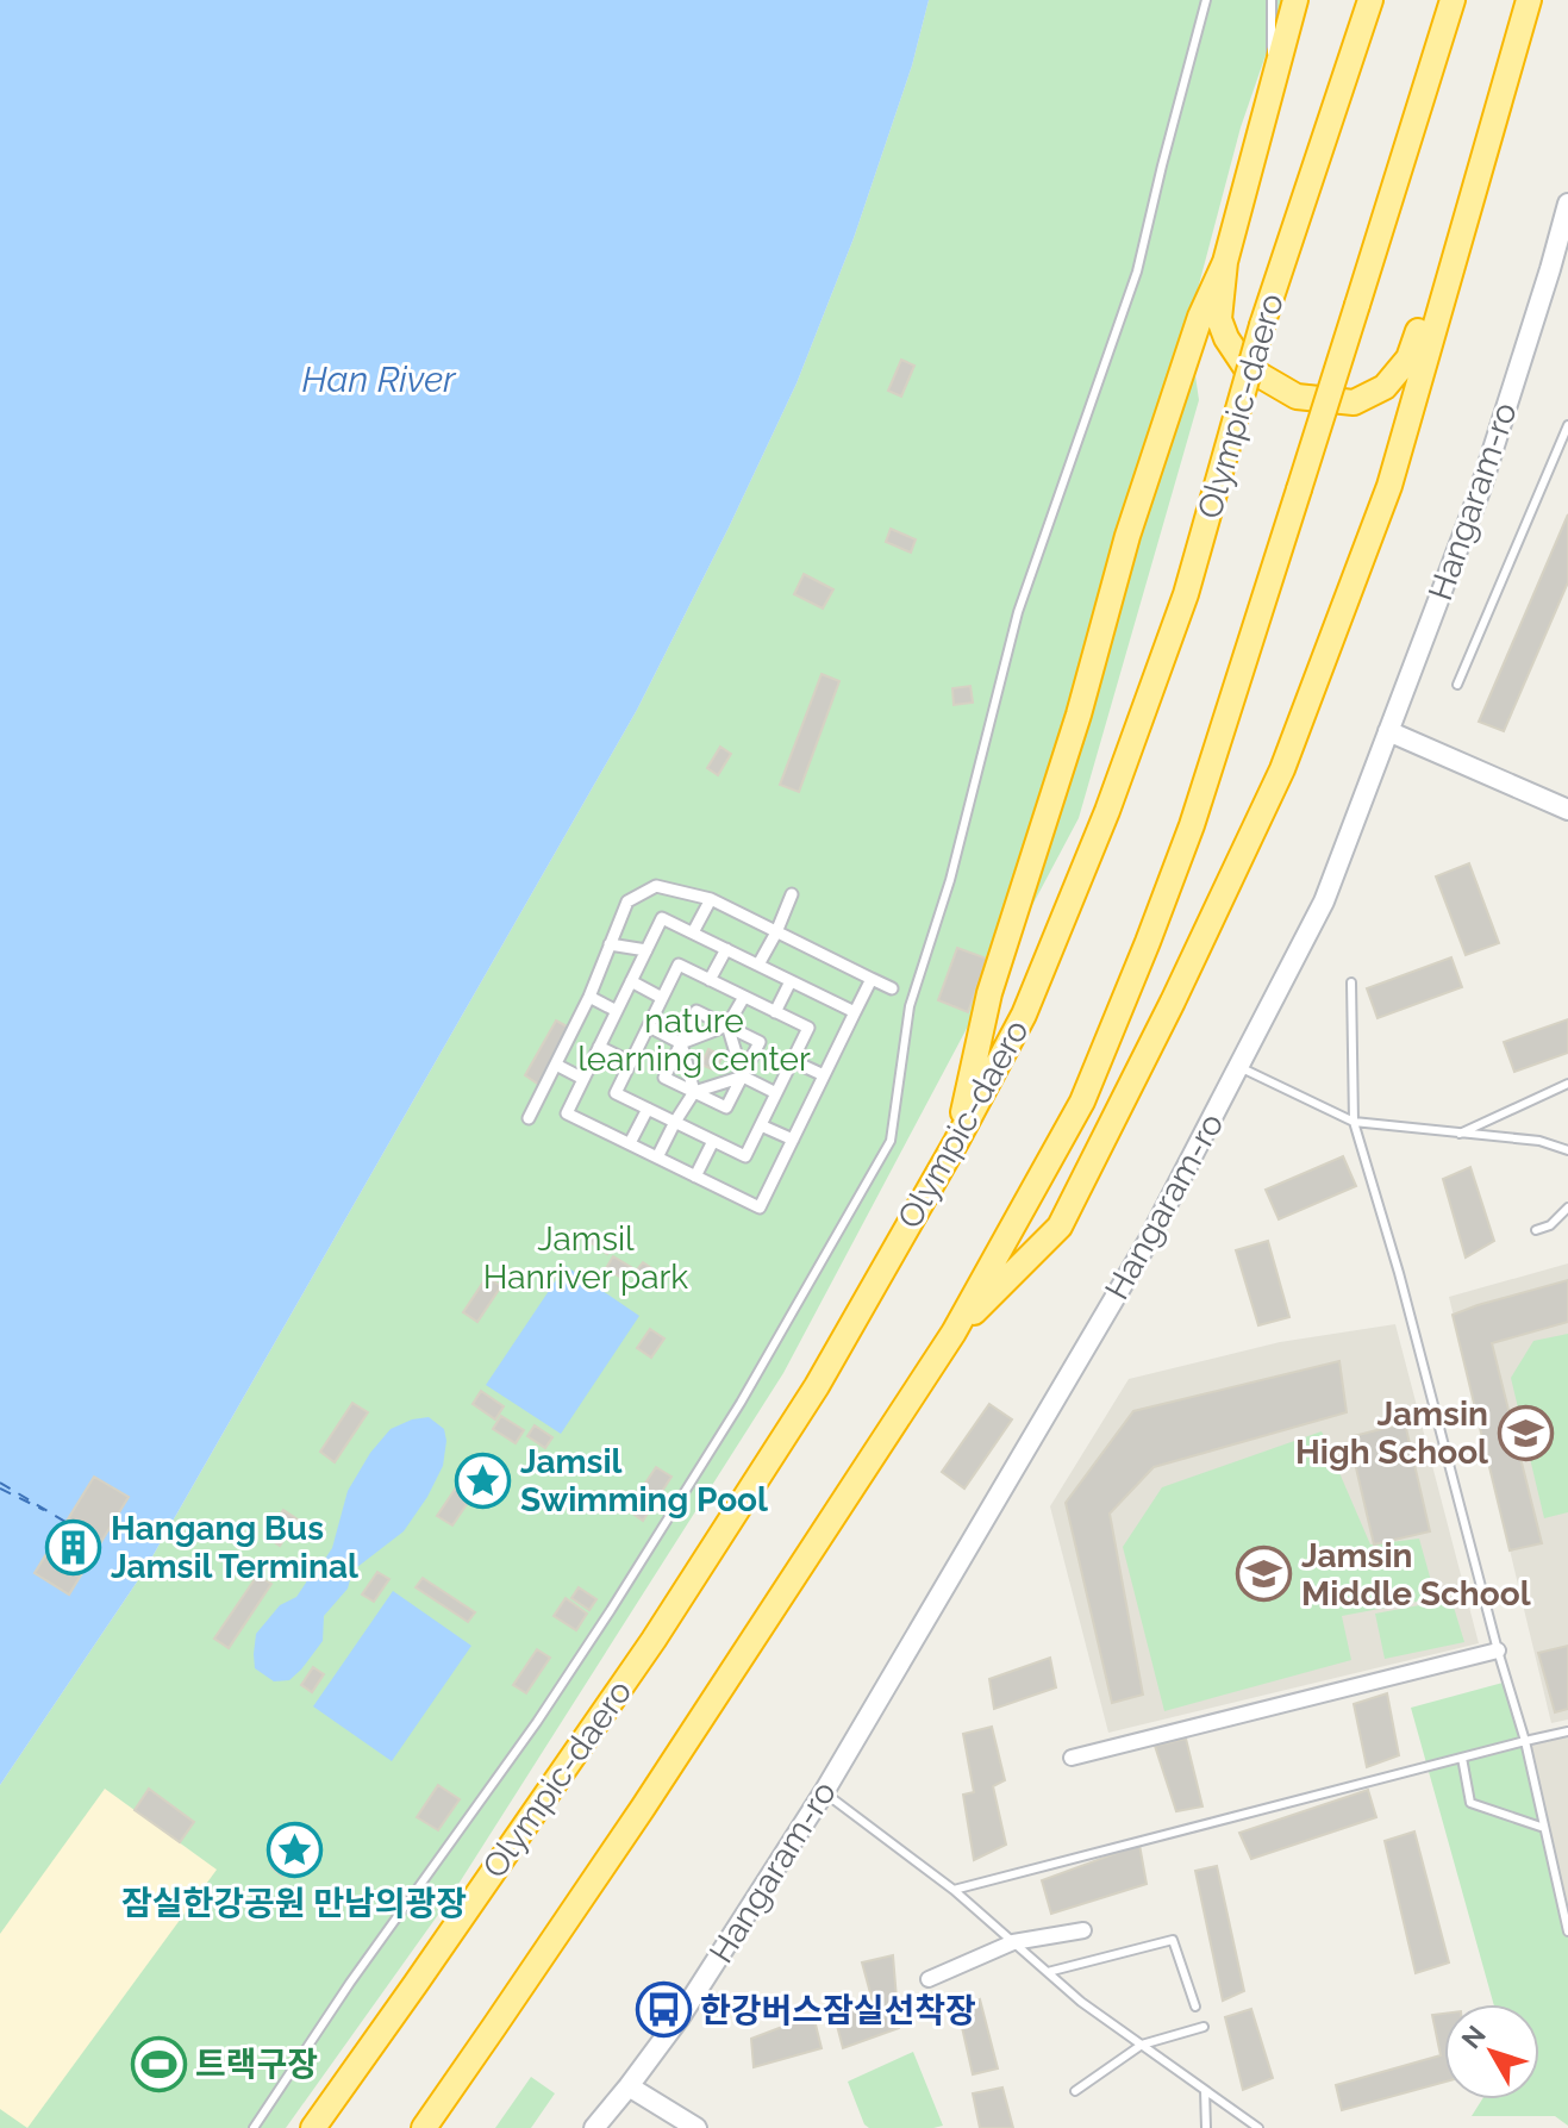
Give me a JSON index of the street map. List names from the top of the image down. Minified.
{"streets":{"highway":["Olympic-daero"],"street":["Hangaram-ro"]},"water":["Han River"],"parks":["nature learning center","Jamsil Hanriver park"],"places":{"school or university":["Jamsin High School","Jamsin Middle School"],"place":["Jamsil Swimming Pool","잠실한강공원 만남의광장"],"building":["Hangang Bus Jamsil Terminal"],"bus stop":["한강버스잠실선착장"],"sports":["트랙구장"]},"north":"top left"}
